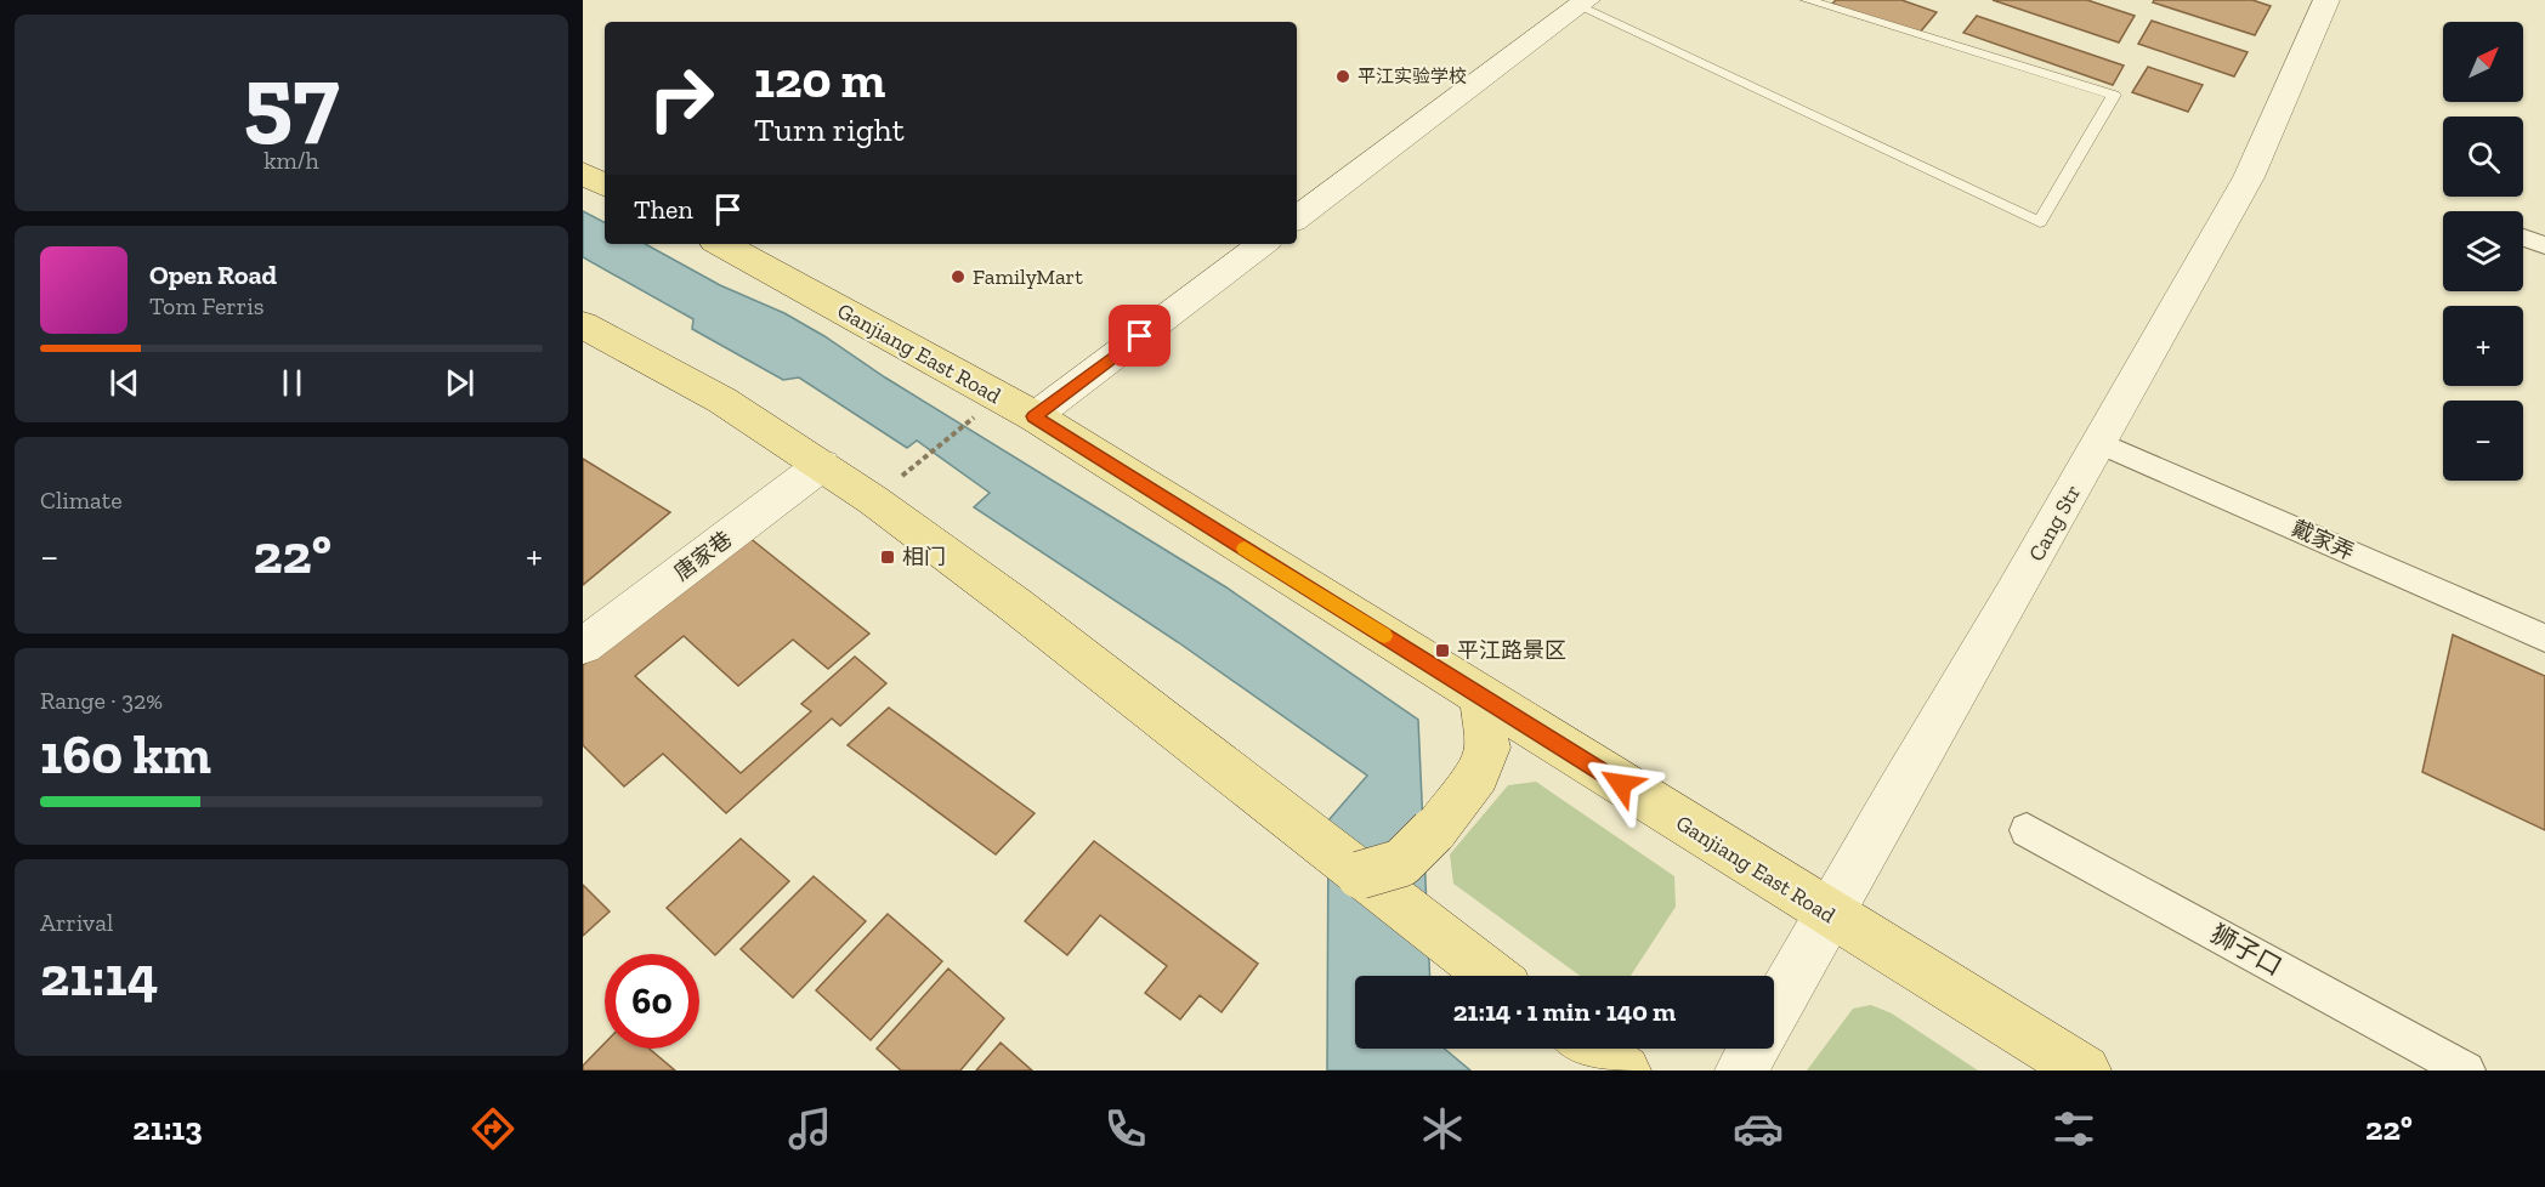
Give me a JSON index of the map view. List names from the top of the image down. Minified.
{"streets":{"main road":["Ganjiang East Road"],"street":["Cang Str","戴家弄","唐家巷","狮子口"]},"crossings":[["Ganjiang East Road","Cang Str"],["Cang Str","戴家弄"]],"places":{"other":["平江实验学校","FamilyMart"],"transit":["相门","平江路景区"]},"north":"top right","page":{"tile":[["57","km/h"],"Climate",["Range · 32%","160 km"],["Arrival","21:14"]],"map_buttons":["+","−"],"turn":["120 m","Turn right"],"then":"Then","song":["Open Road","Tom Ferris"],"heat":["−","22°","+"],"limit":"60","trip":"21:14 · 1 min · 140 m","tabs":["21:13","22°"]}}
